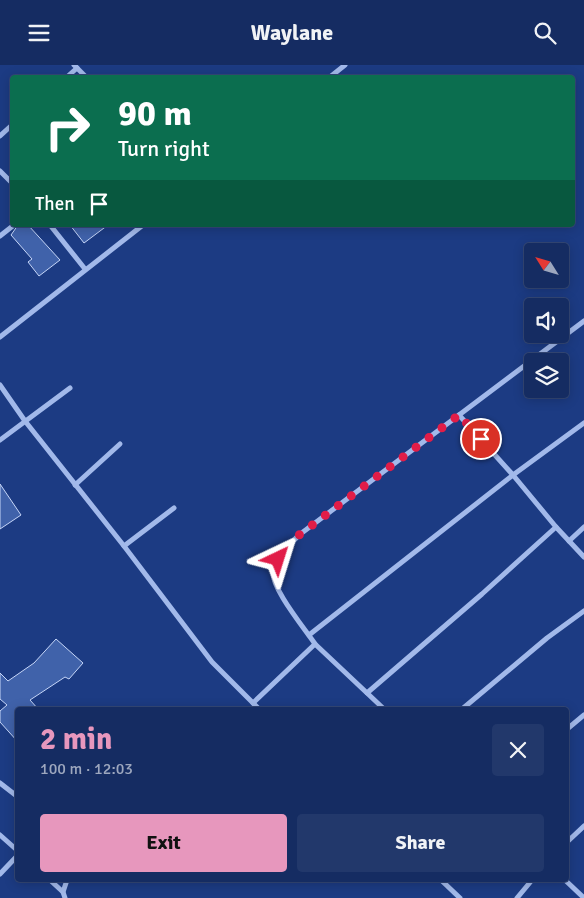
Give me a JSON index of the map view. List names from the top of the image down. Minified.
{"north":"top left","page":{"header":"Waylane","turn":["90 m","Turn right"],"then":"Then","heading":["2 min","100 m · 12:03"],"buttons":["Exit","Share"]}}
